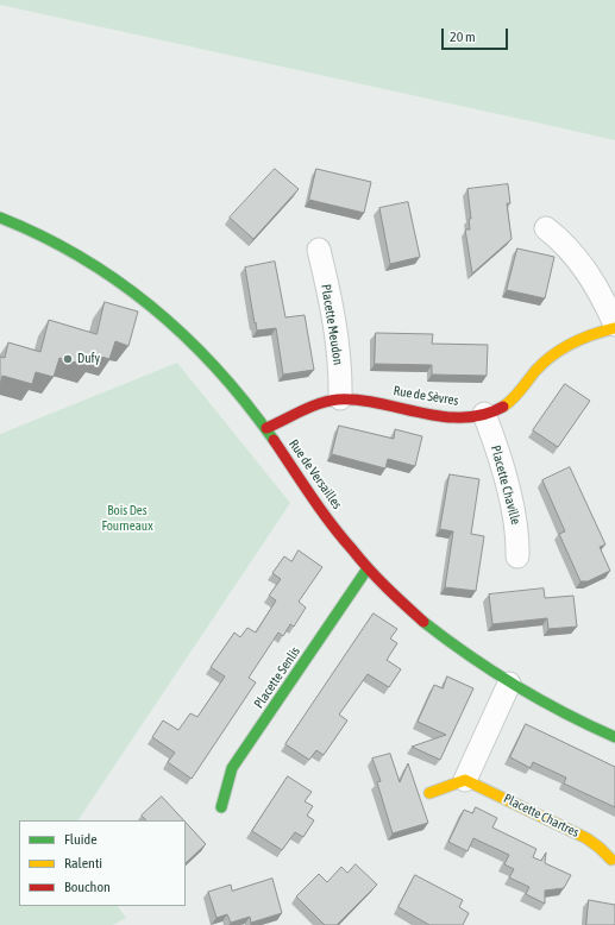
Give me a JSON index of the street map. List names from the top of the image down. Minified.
{"streets":{"street":["Placette Meudon","Rue de Sèvres","Rue de Versailles","Placette Chaville","Placette Senlis","Placette Chartres"]},"crossings":[["Placette Meudon","Rue de Sèvres"],["Rue de Sèvres","Rue de Versailles"],["Rue de Sèvres","Placette Chaville"],["Rue de Versailles","Placette Senlis"]],"parks":["Bois Des Fourneaux"],"places":["Dufy"],"legend":["Fluide","Ralenti","Bouchon"],"scale_bar":"20 m"}
